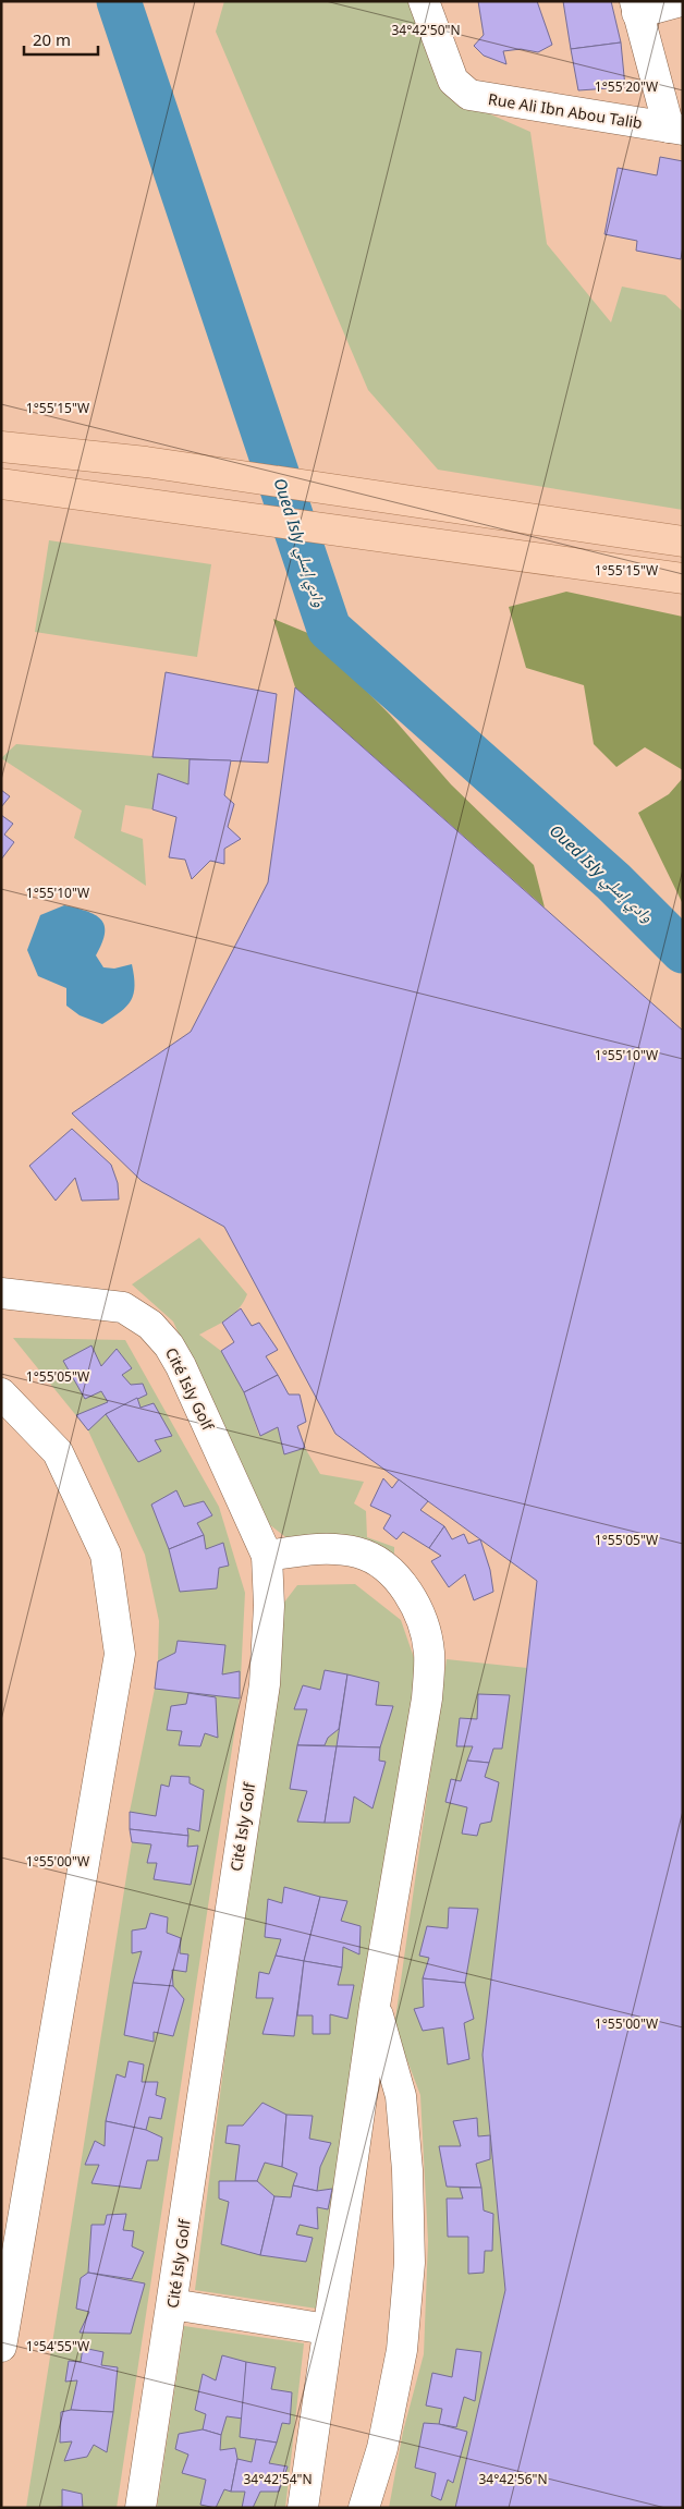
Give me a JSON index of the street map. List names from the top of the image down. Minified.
{"streets":{"street":["Rue Ali Ibn Abou Talib","Cité Isly Golf"]},"water":["Oued Isly وادي إسلي"],"scale_bar":"20 m","coordinates":["34°42'50\"N","1°55'20\"W","1°55'15\"W","1°55'10\"W","1°55'05\"W","1°55'00\"W","1°54'55\"W","34°42'54\"N","34°42'56\"N"]}
